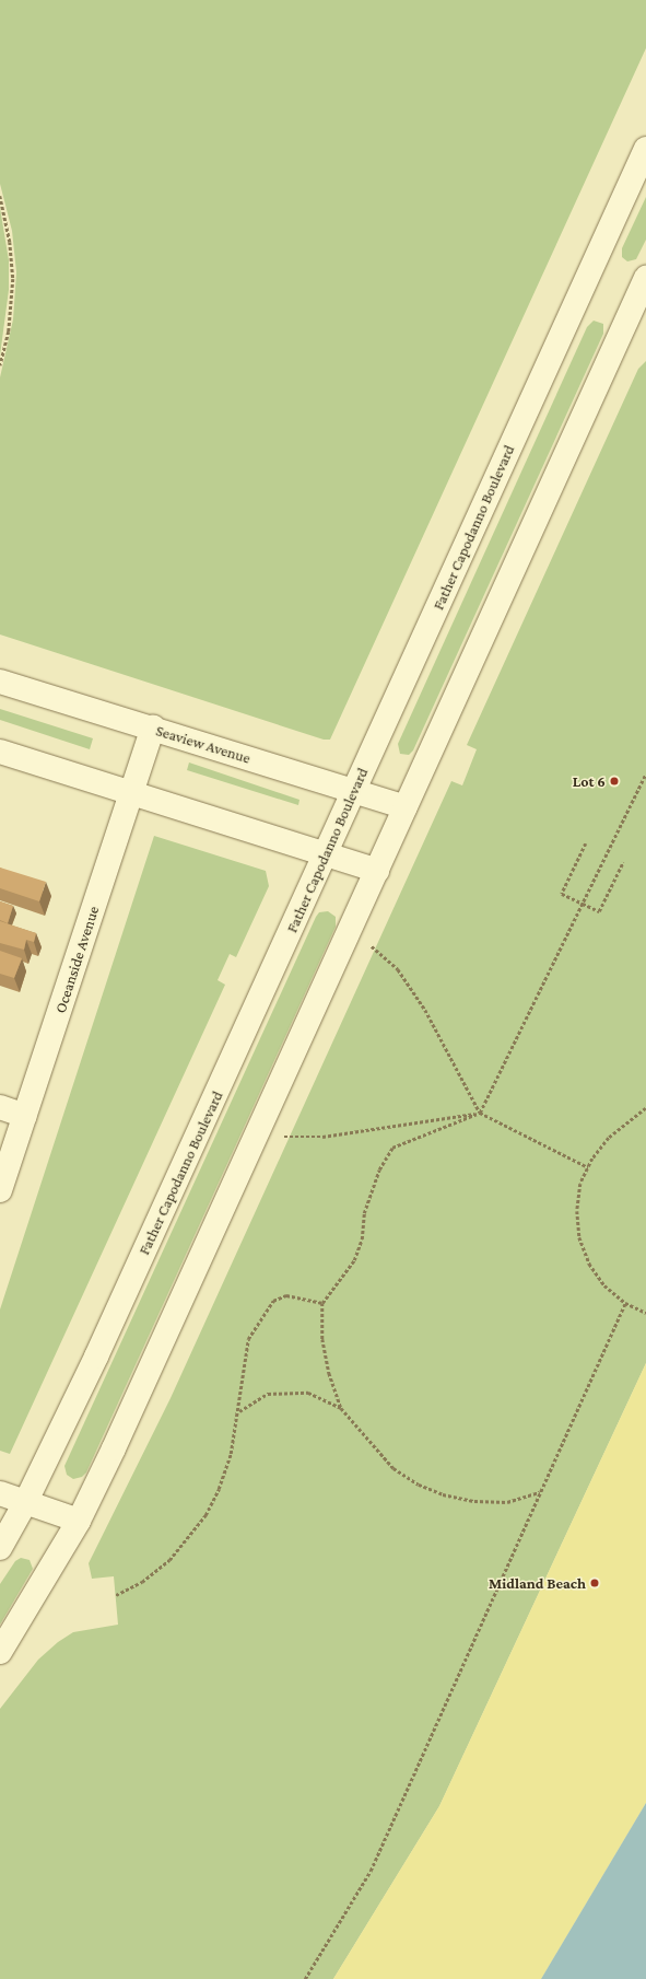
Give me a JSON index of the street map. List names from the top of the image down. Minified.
{"streets":{"main road":["Father Capodanno Boulevard","Seaview Avenue","Oceanside Avenue"]},"crossings":[["Father Capodanno Boulevard","Seaview Avenue"],["Seaview Avenue","Oceanside Avenue"]],"places":["Lot 6","Midland Beach"]}
